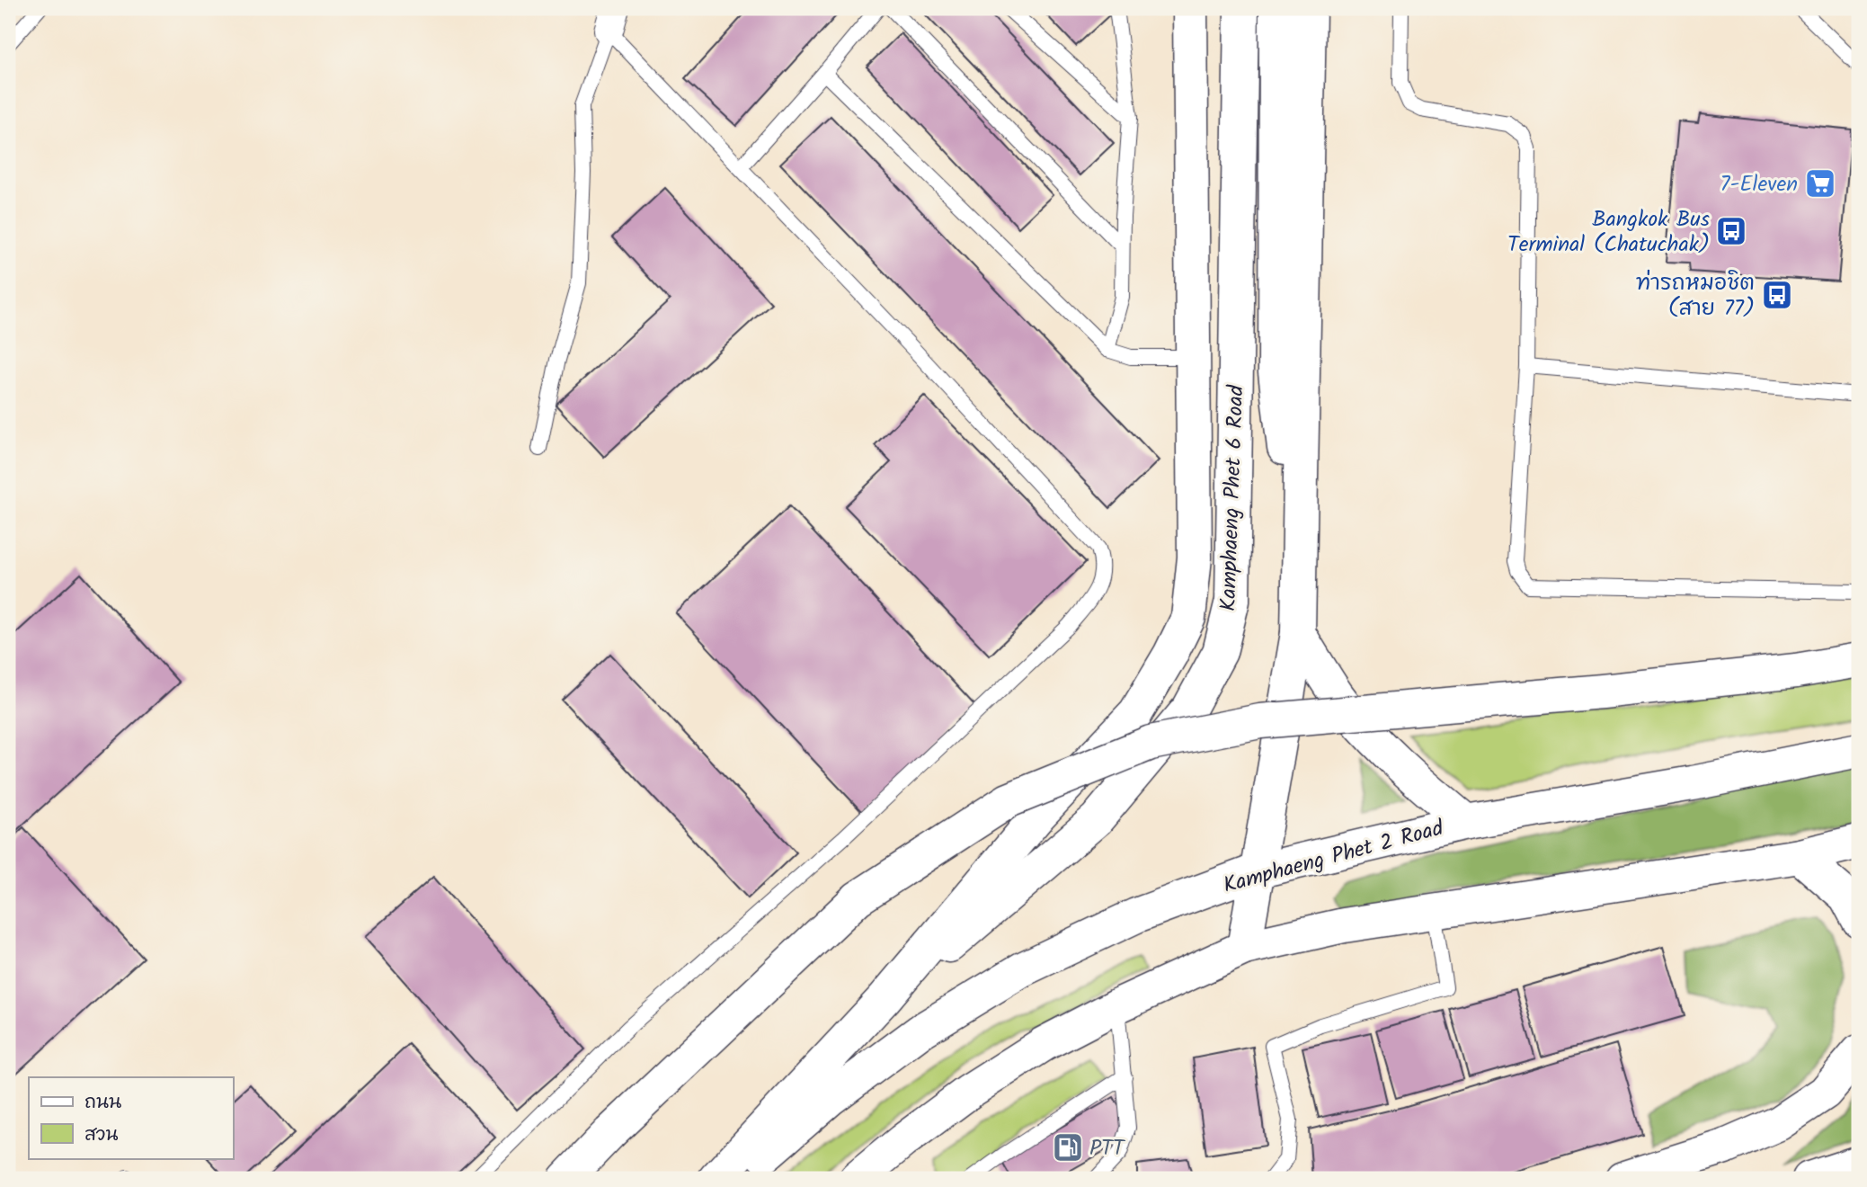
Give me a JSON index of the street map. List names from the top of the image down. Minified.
{"streets":{"main road":["Kamphaeng Phet 6 Road","Kamphaeng Phet 2 Road"]},"places":{"supermarket":["7-Eleven"],"bus stop":["Bangkok Bus Terminal (Chatuchak)","ท่ารถหมอชิต (สาย 77)"],"fuel station":["PTT"]},"legend":["ถนน","สวน"]}
